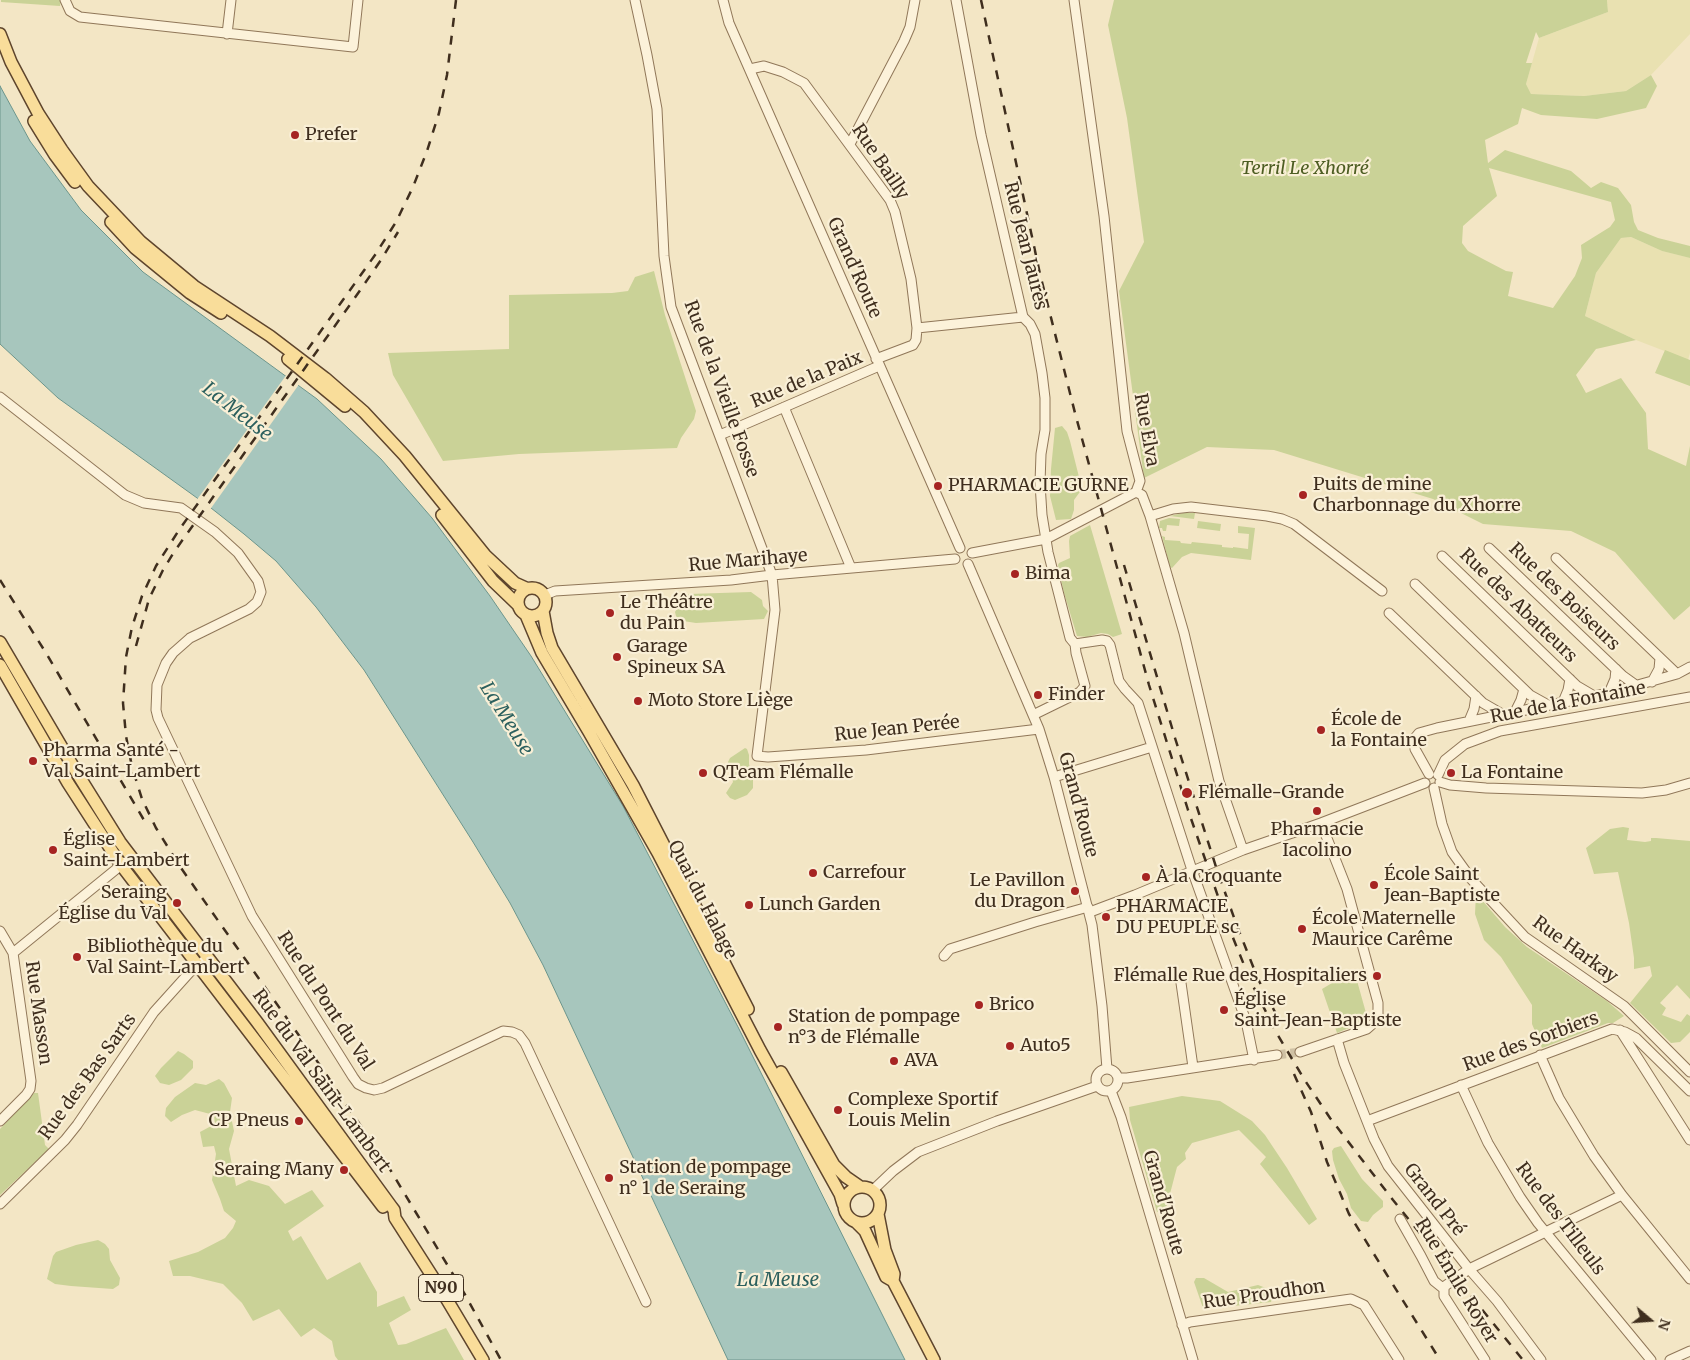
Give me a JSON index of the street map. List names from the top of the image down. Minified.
{"streets":{"main road":["Quai du Halage","Rue du Val Saint-Lambert","N90"],"street":["Rue Bailly","Rue Jean Jaurès","Grand'Route","Rue de la Paix","Rue de la Vieille Fosse","Rue Elva","Rue Marihaye","Rue des Boiseurs","Rue des Abatteurs","Rue de la Fontaine","Rue Jean Perée","Rue Harkay","Rue du Pont du Val","Rue Masson","Rue des Sorbiers","Rue des Bas Sarts","Grand Pré","Rue des Tilleuls","Rue Émile Royer","Rue Proudhon"]},"crossings":[["Rue Bailly","Grand'Route"],["Rue Jean Jaurès","Grand'Route"],["Grand'Route","Rue de la Paix"],["Grand'Route","Rue Marihaye"],["Grand'Route","Rue Jean Perée"],["Grand'Route","Rue Proudhon"],["Rue de la Paix","Rue de la Vieille Fosse"],["Rue de la Vieille Fosse","Rue Marihaye"],["Rue de la Vieille Fosse","Rue Jean Perée"],["Rue Marihaye","Quai du Halage"],["Rue de la Fontaine","Rue Harkay"],["Rue des Sorbiers","Grand Pré"],["Rue des Sorbiers","Rue des Tilleuls"],["Rue des Bas Sarts","Rue du Val Saint-Lambert"]],"water":["La Meuse"],"parks":["Terril Le Xhorré"],"places":["Prefer","PHARMACIE GURNE","Puits de mine Charbonnage du Xhorre","Bima","Le Théâtre du Pain","Garage Spineux SA","Finder","Moto Store Liège","École de la Fontaine","Pharma Santé - Val Saint-Lambert","QTeam Flémalle","La Fontaine","Flémalle-Grande","Pharmacie Iacolino","Église Saint-Lambert","Carrefour","À la Croquante","École Saint Jean-Baptiste","Le Pavillon du Dragon","Seraing Église du Val","Lunch Garden","PHARMACIE DU PEUPLE sc","École Maternelle Maurice Carême","Bibliothèque du Val Saint-Lambert","Flémalle Rue des Hospitaliers","Brico","Église Saint-Jean-Baptiste","Station de pompage n°3 de Flémalle","Auto5","AVA","Complexe Sportif Louis Melin","CP Pneus","Seraing Many","Station de pompage n° 1 de Seraing"],"north":"right"}
